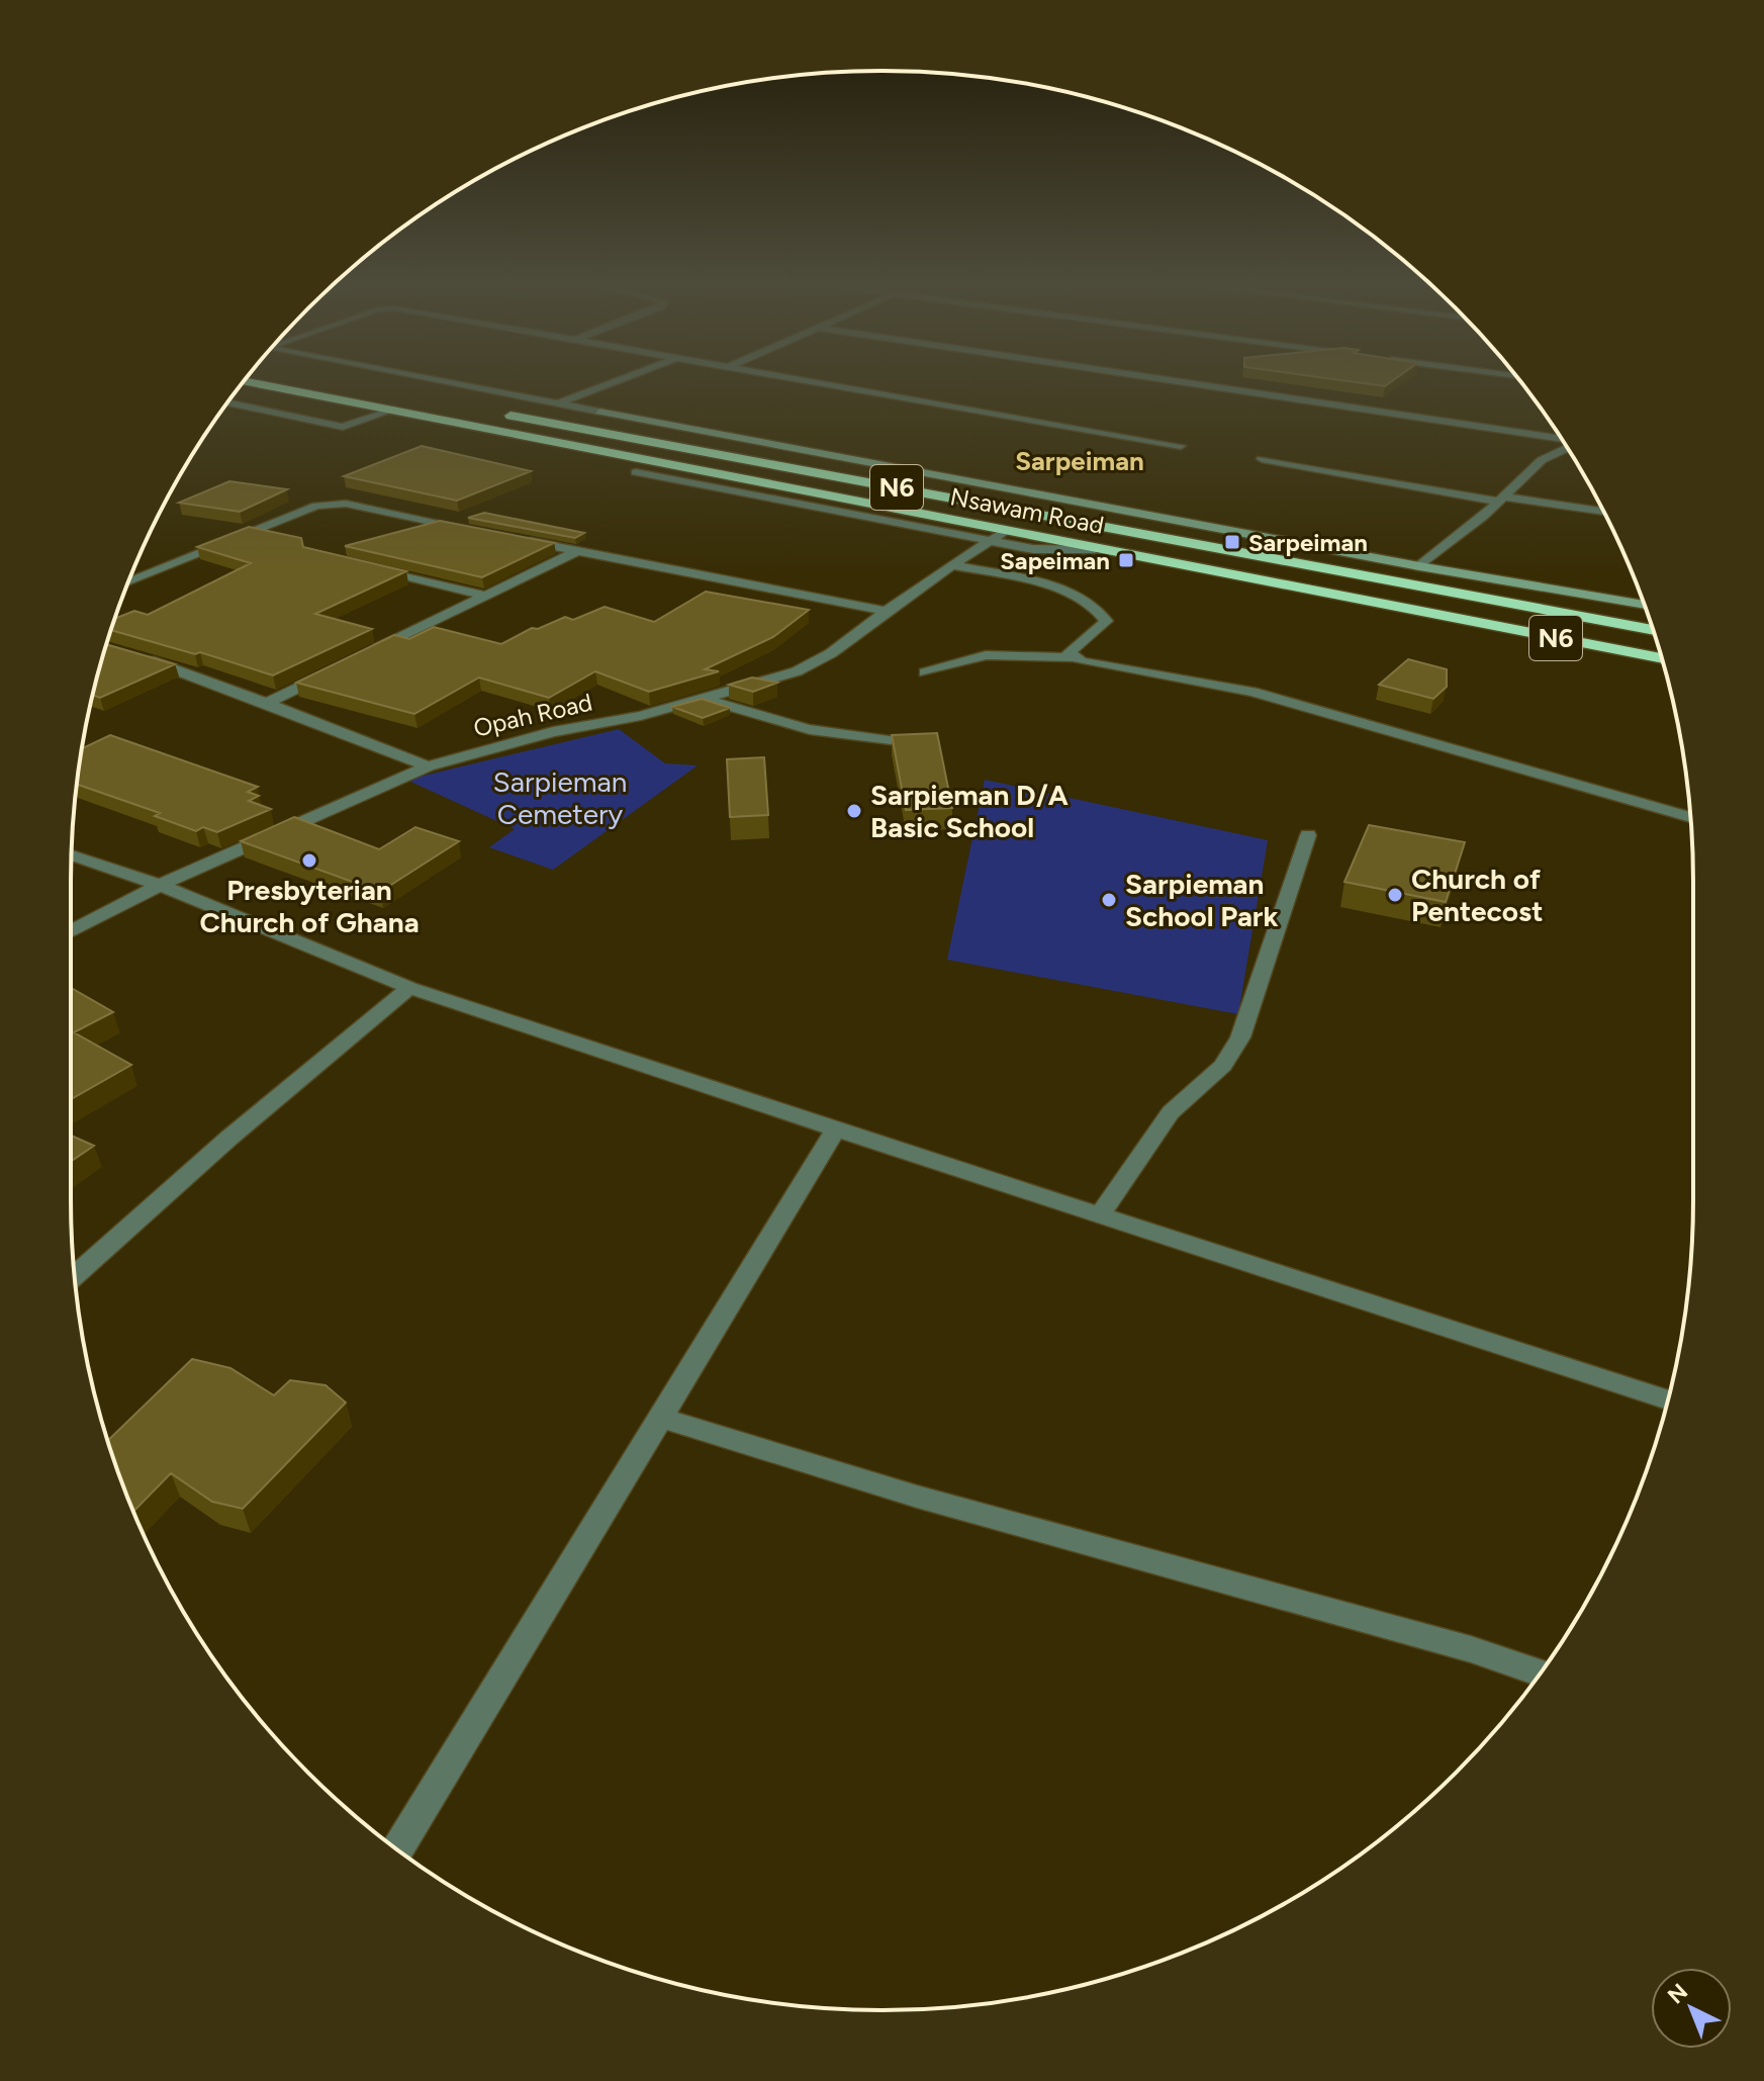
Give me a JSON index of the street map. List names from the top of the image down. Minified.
{"streets":{"highway":["N6","Nsawam Road"],"street":["Opah Road"]},"crossings":[["Nsawam Road","Opah Road"]],"districts":["Sarpeiman"],"parks":["Sarpieman Cemetery"],"places":{"transit":["Sarpeiman","Sapeiman"],"other":["Sarpieman D/A Basic School","Presbyterian Church of Ghana","Church of Pentecost","Sarpieman School Park"]},"north":"top left"}
